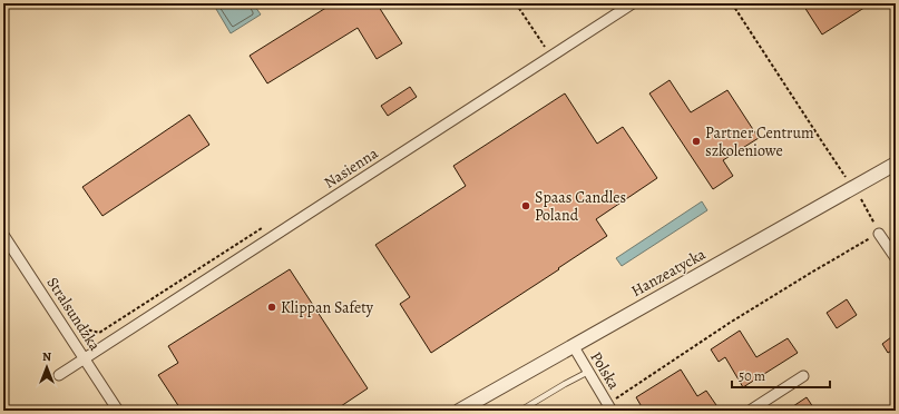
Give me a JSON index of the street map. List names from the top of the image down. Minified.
{"streets":{"street":["Nasienna","Hanzeatycka","Stralsundzka","Polska"]},"crossings":[["Nasienna","Stralsundzka"],["Hanzeatycka","Polska"]],"places":["Partner Centrum szkoleniowe","Spaas Candles Poland","Klippan Safety"],"scale_bar":"50 m","north":"top"}
